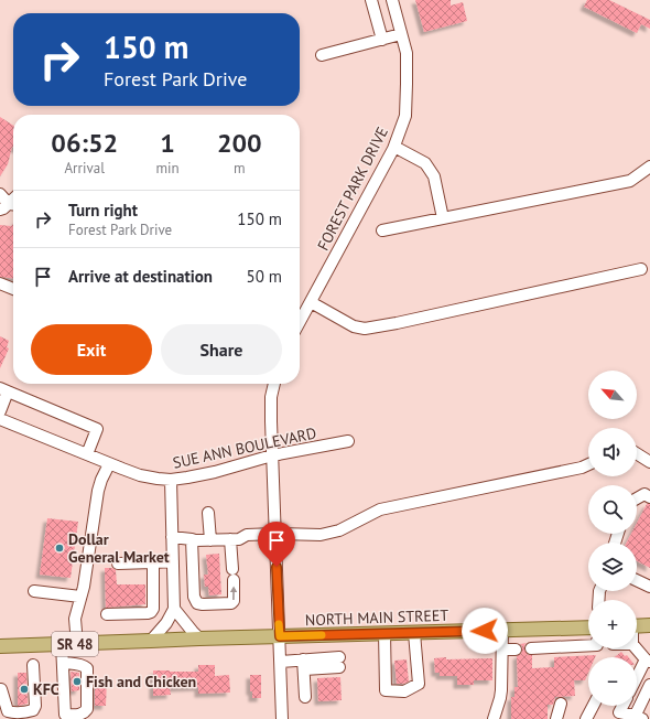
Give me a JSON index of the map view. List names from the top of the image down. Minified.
{"streets":{"main road":["NORTH MAIN STREET","SR 48"],"street":["FOREST PARK DRIVE","SUE ANN BOULEVARD"]},"places":["Dollar General Market","Fish and Chicken","KFC"],"north":"top left","page":{"turn":["150 m","Forest Park Drive"],"eta":["06:52","Arrival","1","min","200","m"],"list":[{"name":"Turn right","note":"Forest Park Drive","value":"150 m"},{"name":"Arrive at destination","value":"50 m"}],"buttons":["Exit","Share"],"map_buttons":["+","−"]}}
